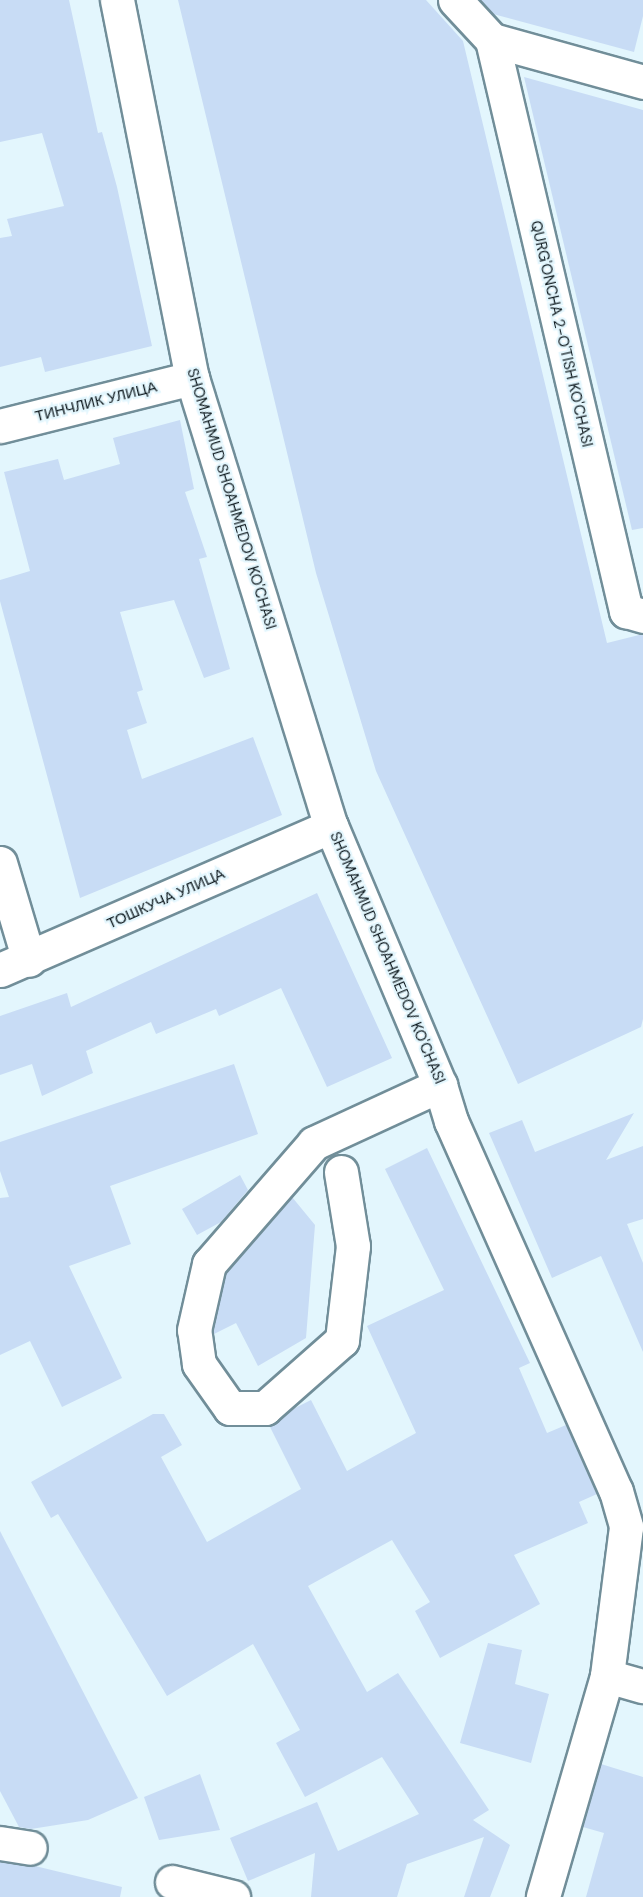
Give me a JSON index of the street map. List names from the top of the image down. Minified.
{"streets":{"street":["QURG'ONCHA 2-O'TISH KO'CHASI","ТИНЧЛИК УЛИЦА","SHOMAHMUD SHOAHMEDOV KO'CHASI","ТОШКУЧА УЛИЦА"]},"crossings":[["ТИНЧЛИК УЛИЦА","SHOMAHMUD SHOAHMEDOV KO'CHASI"],["SHOMAHMUD SHOAHMEDOV KO'CHASI","ТОШКУЧА УЛИЦА"]]}
